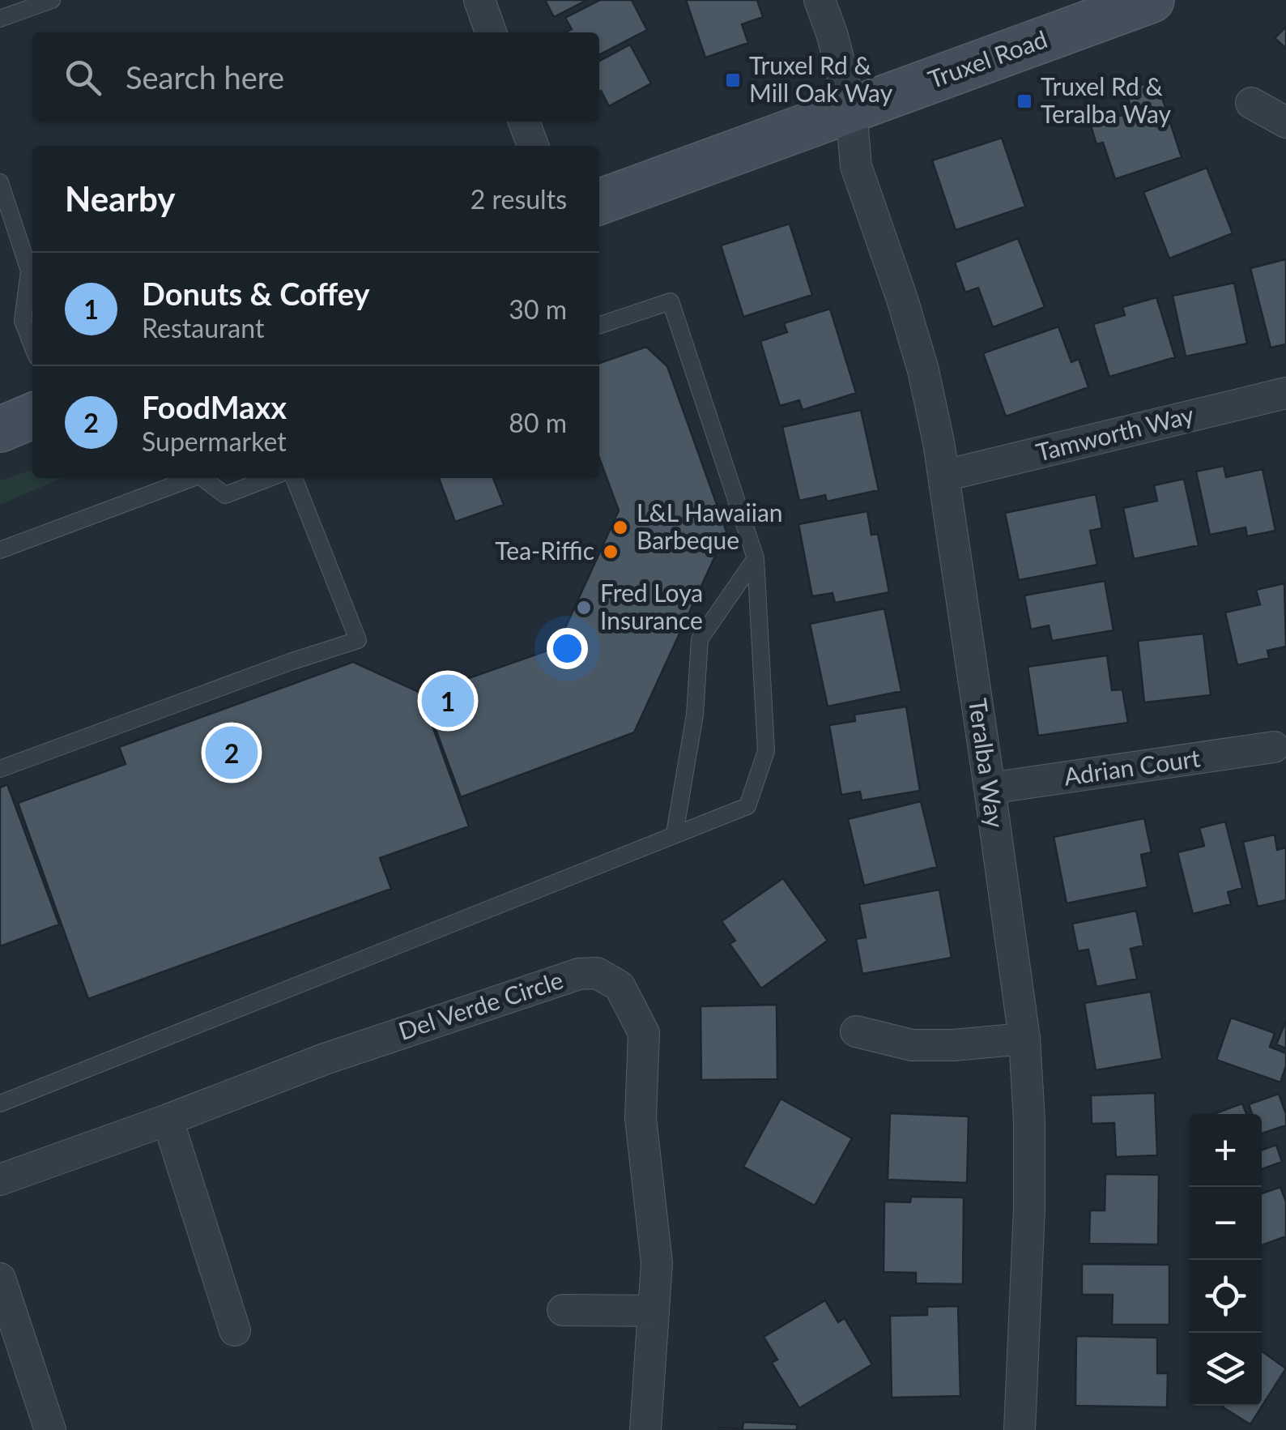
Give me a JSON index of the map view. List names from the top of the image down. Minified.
{"streets":{"main road":["Truxel Road"],"street":["Tamworth Way","Teralba Way","Adrian Court","Del Verde Circle"]},"crossings":[["Truxel Road","Teralba Way"],["Tamworth Way","Teralba Way"],["Teralba Way","Adrian Court"]],"places":{"transit":["Truxel Rd & Mill Oak Way","Truxel Rd & Teralba Way"],"other":["L&L Hawaiian Barbeque","Tea-Riffic","Fred Loya Insurance"]},"page":{"search":"Search here","heading":["Nearby","2 results"],"list":[{"mark":"1","name":"Donuts & Coffey","note":"Restaurant","value":"30 m"},{"mark":"2","name":"FoodMaxx","note":"Supermarket","value":"80 m"}],"pins":["1","2"],"map_buttons":["+","−"]}}
